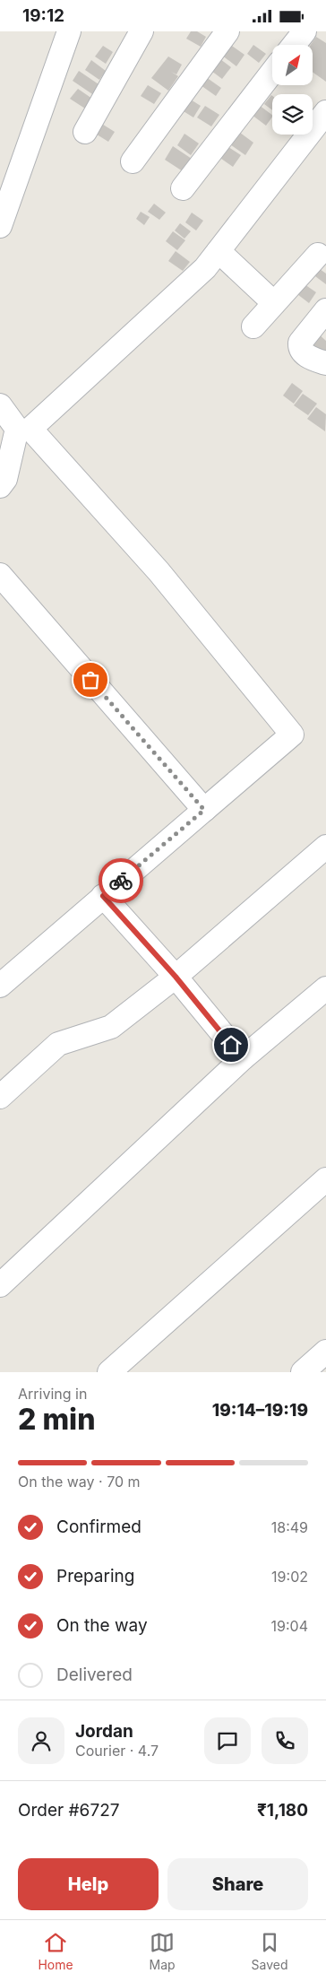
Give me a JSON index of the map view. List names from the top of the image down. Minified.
{"north":"top right","page":{"status":"19:12","heading":["2 min","Arriving in","19:14–19:19"],"panel":["Jordan","Courier · 4.7","Order #6727","₹1,180"],"bar":"On the way · 70 m","list":[["Confirmed","18:49"],["Preparing","19:02"],["On the way","19:04"],"Delivered"],"buttons":["Help","Share"],"tabs":["Home","Map","Saved"]}}
